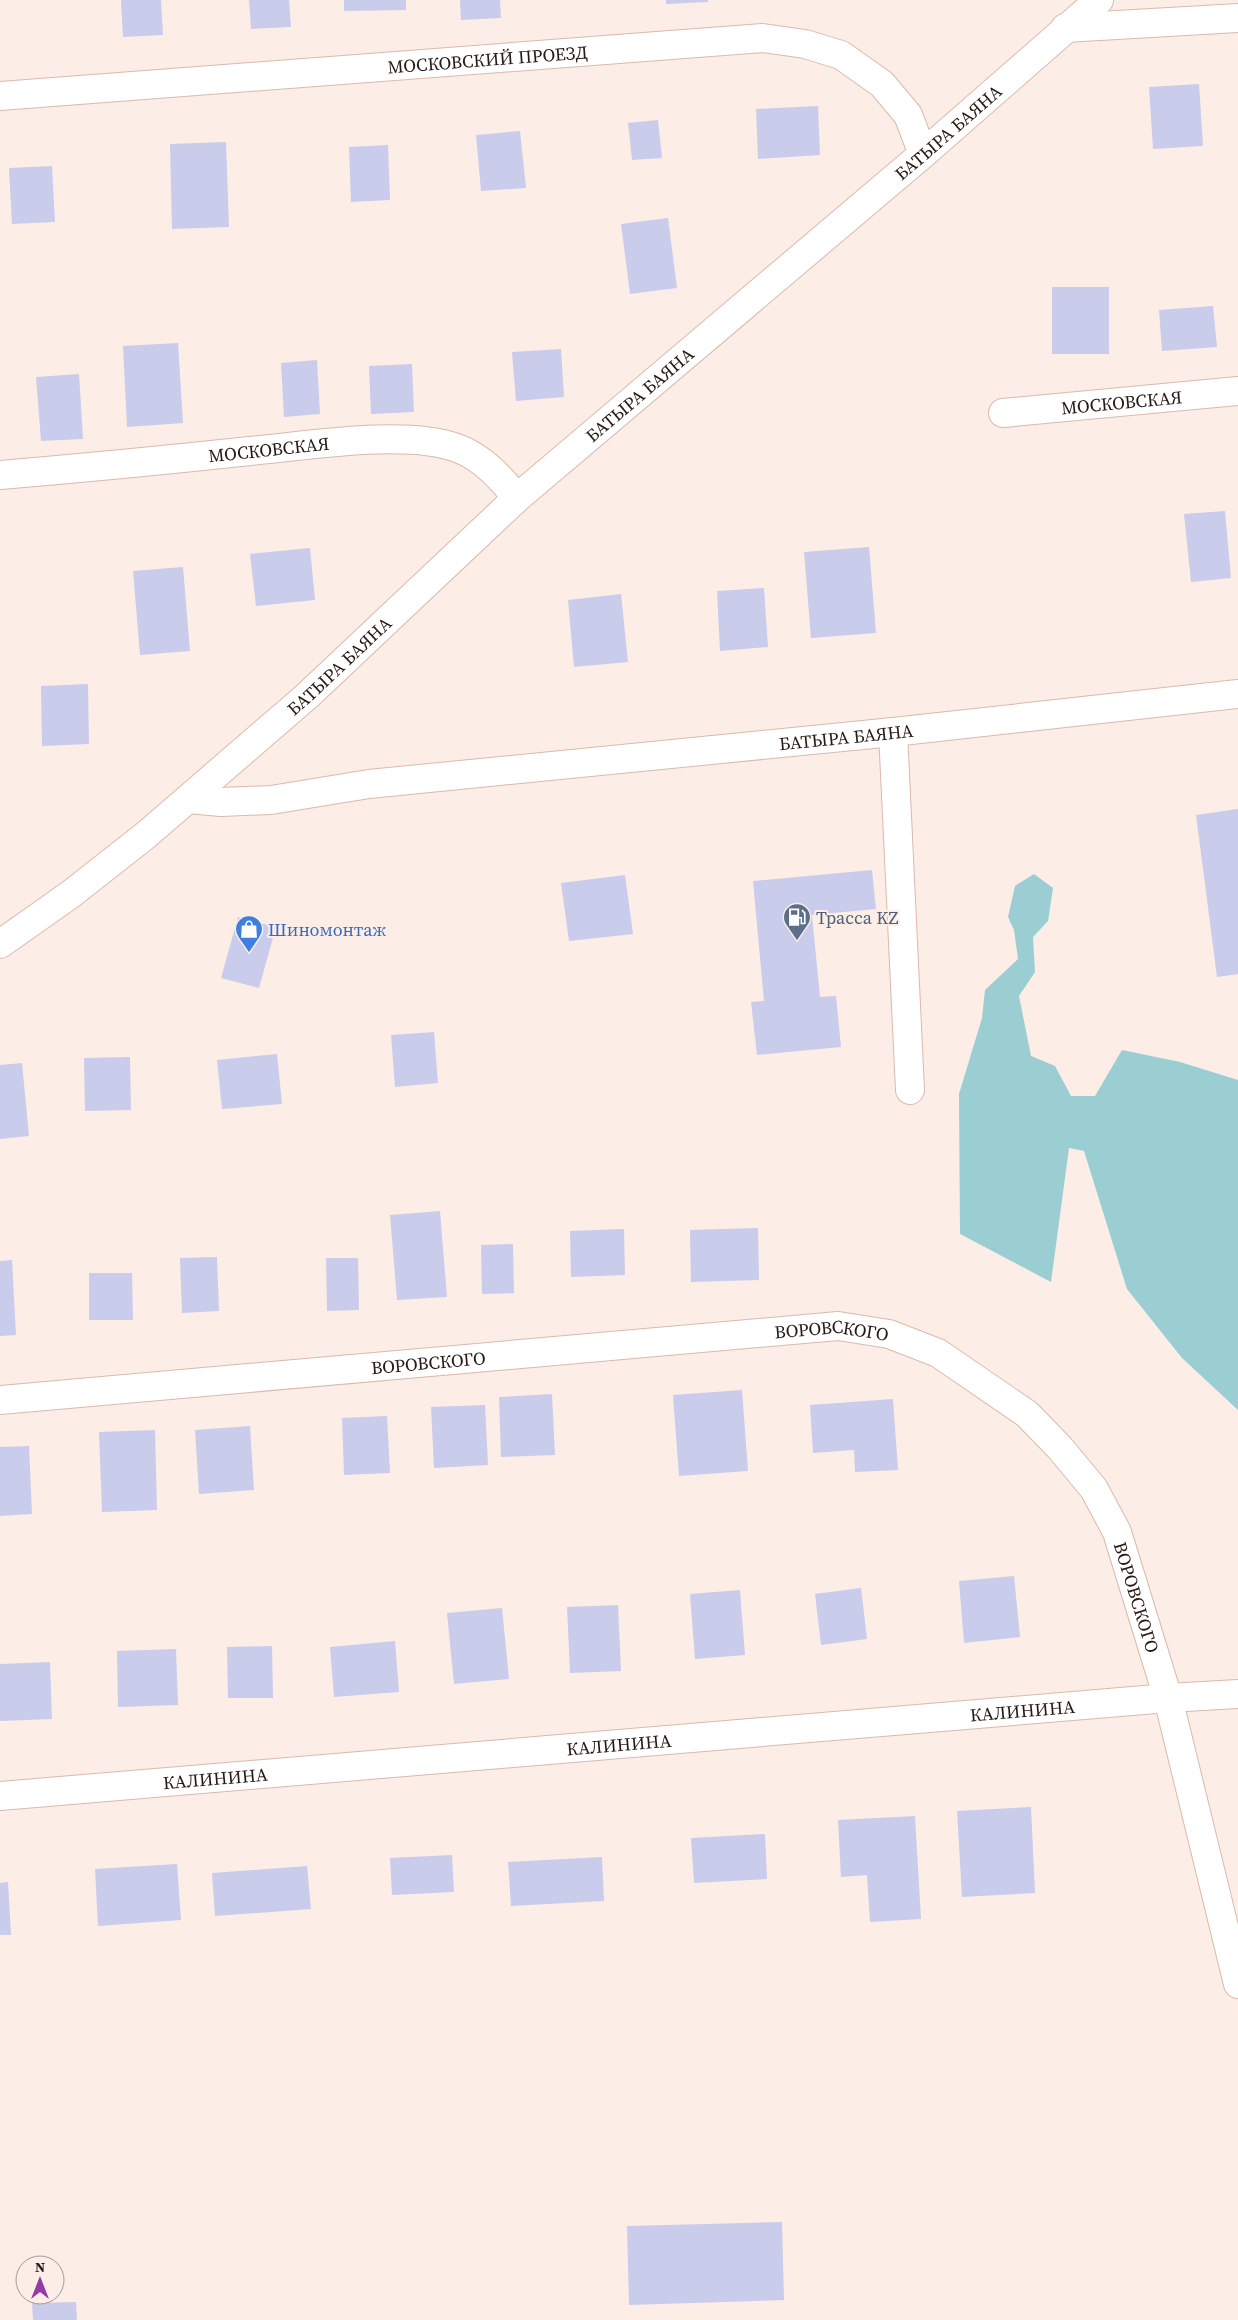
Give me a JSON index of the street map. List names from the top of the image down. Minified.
{"streets":{"street":["МОСКОВСКИЙ ПРОЕЗД","БАТЫРА БАЯНА","МОСКОВСКАЯ","ВОРОВСКОГО","КАЛИНИНА"]},"crossings":[["МОСКОВСКИЙ ПРОЕЗД","БАТЫРА БАЯНА"],["БАТЫРА БАЯНА","МОСКОВСКАЯ"],["ВОРОВСКОГО","КАЛИНИНА"]],"places":{"fuel station":["Трасса KZ"],"shop":["Шиномонтаж"]},"north":"top"}
